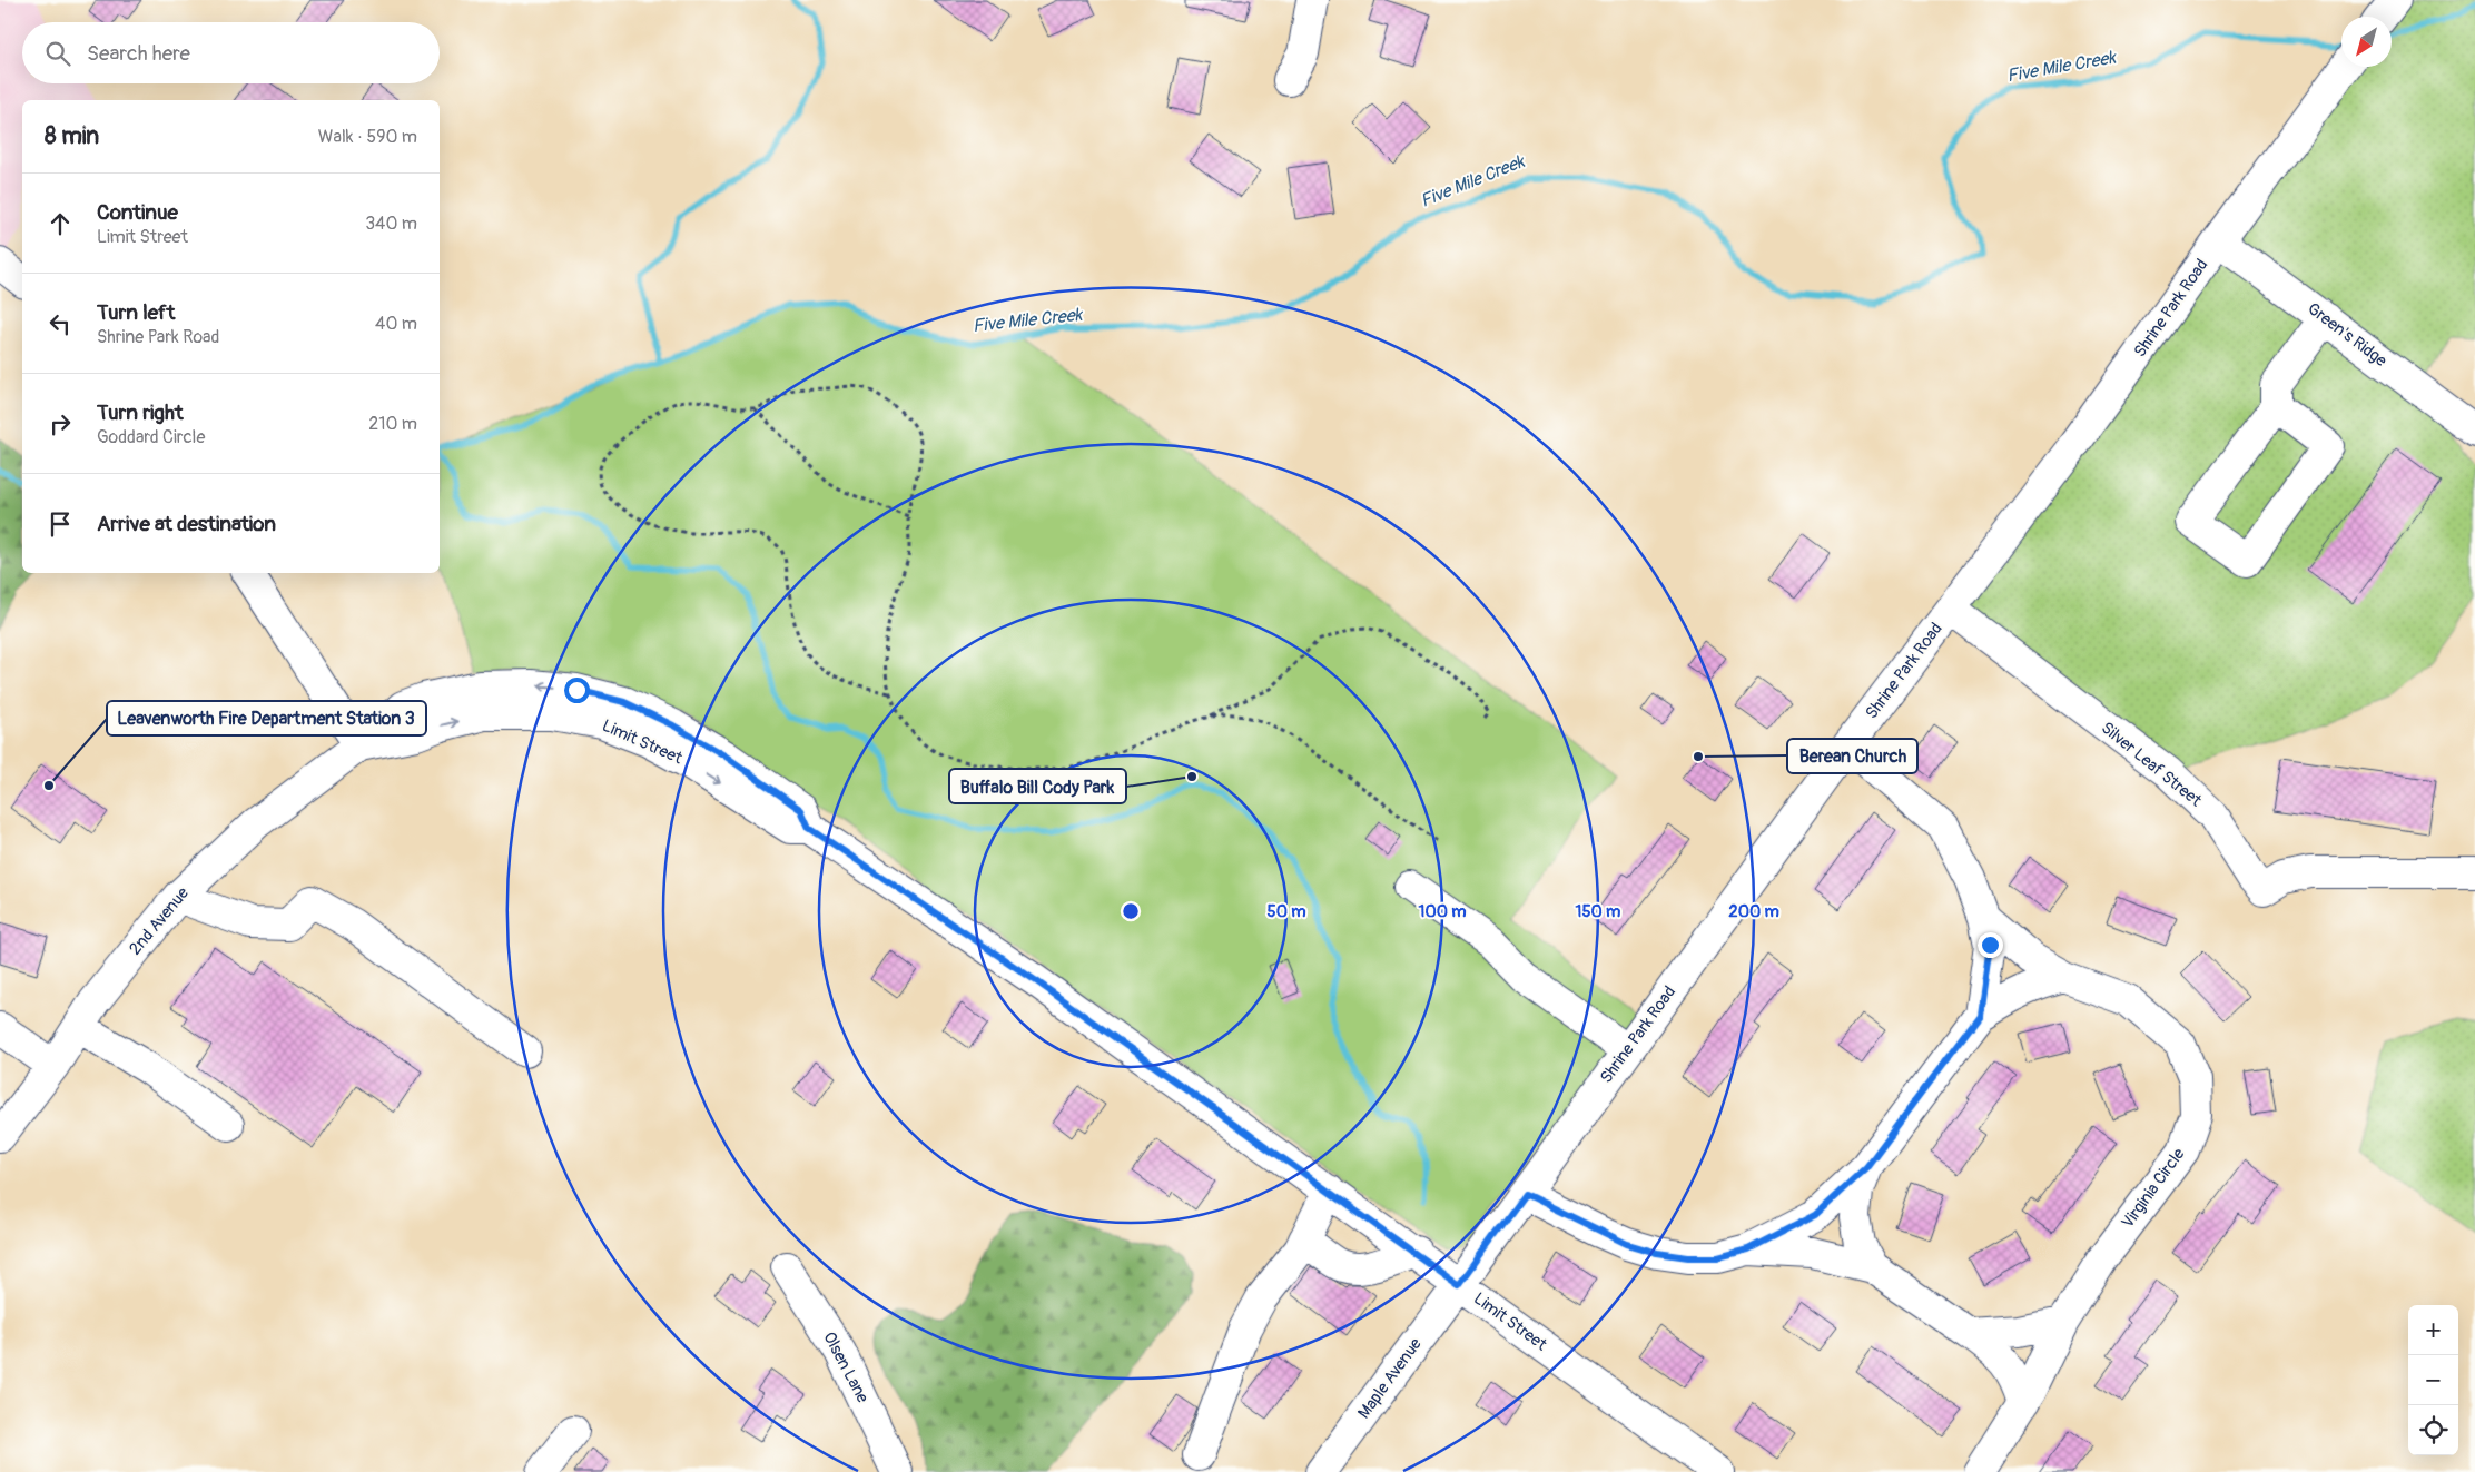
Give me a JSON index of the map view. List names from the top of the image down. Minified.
{"streets":{"street":["Shrine Park Road","Green's Ridge","Limit Street","Silver Leaf Street","2nd Avenue","Virginia Circle","Olsen Lane","Maple Avenue"]},"crossings":[["Shrine Park Road","Green's Ridge"],["Shrine Park Road","Limit Street"],["Shrine Park Road","Silver Leaf Street"],["Shrine Park Road","Maple Avenue"],["Limit Street","2nd Avenue"],["Limit Street","Maple Avenue"]],"water":["Five Mile Creek"],"places":["Berean Church","Buffalo Bill Cody Park","Leavenworth Fire Department Station 3"],"north":"bottom left","page":{"search":"Search here","heading":["8 min","Walk · 590 m"],"list":[["Continue","Limit Street","340 m"],["Turn left","Shrine Park Road","40 m"],["Turn right","Goddard Circle","210 m"],"Arrive at destination"],"map_buttons":["+","−"]},"rings":["50 m","100 m","150 m","200 m"]}
